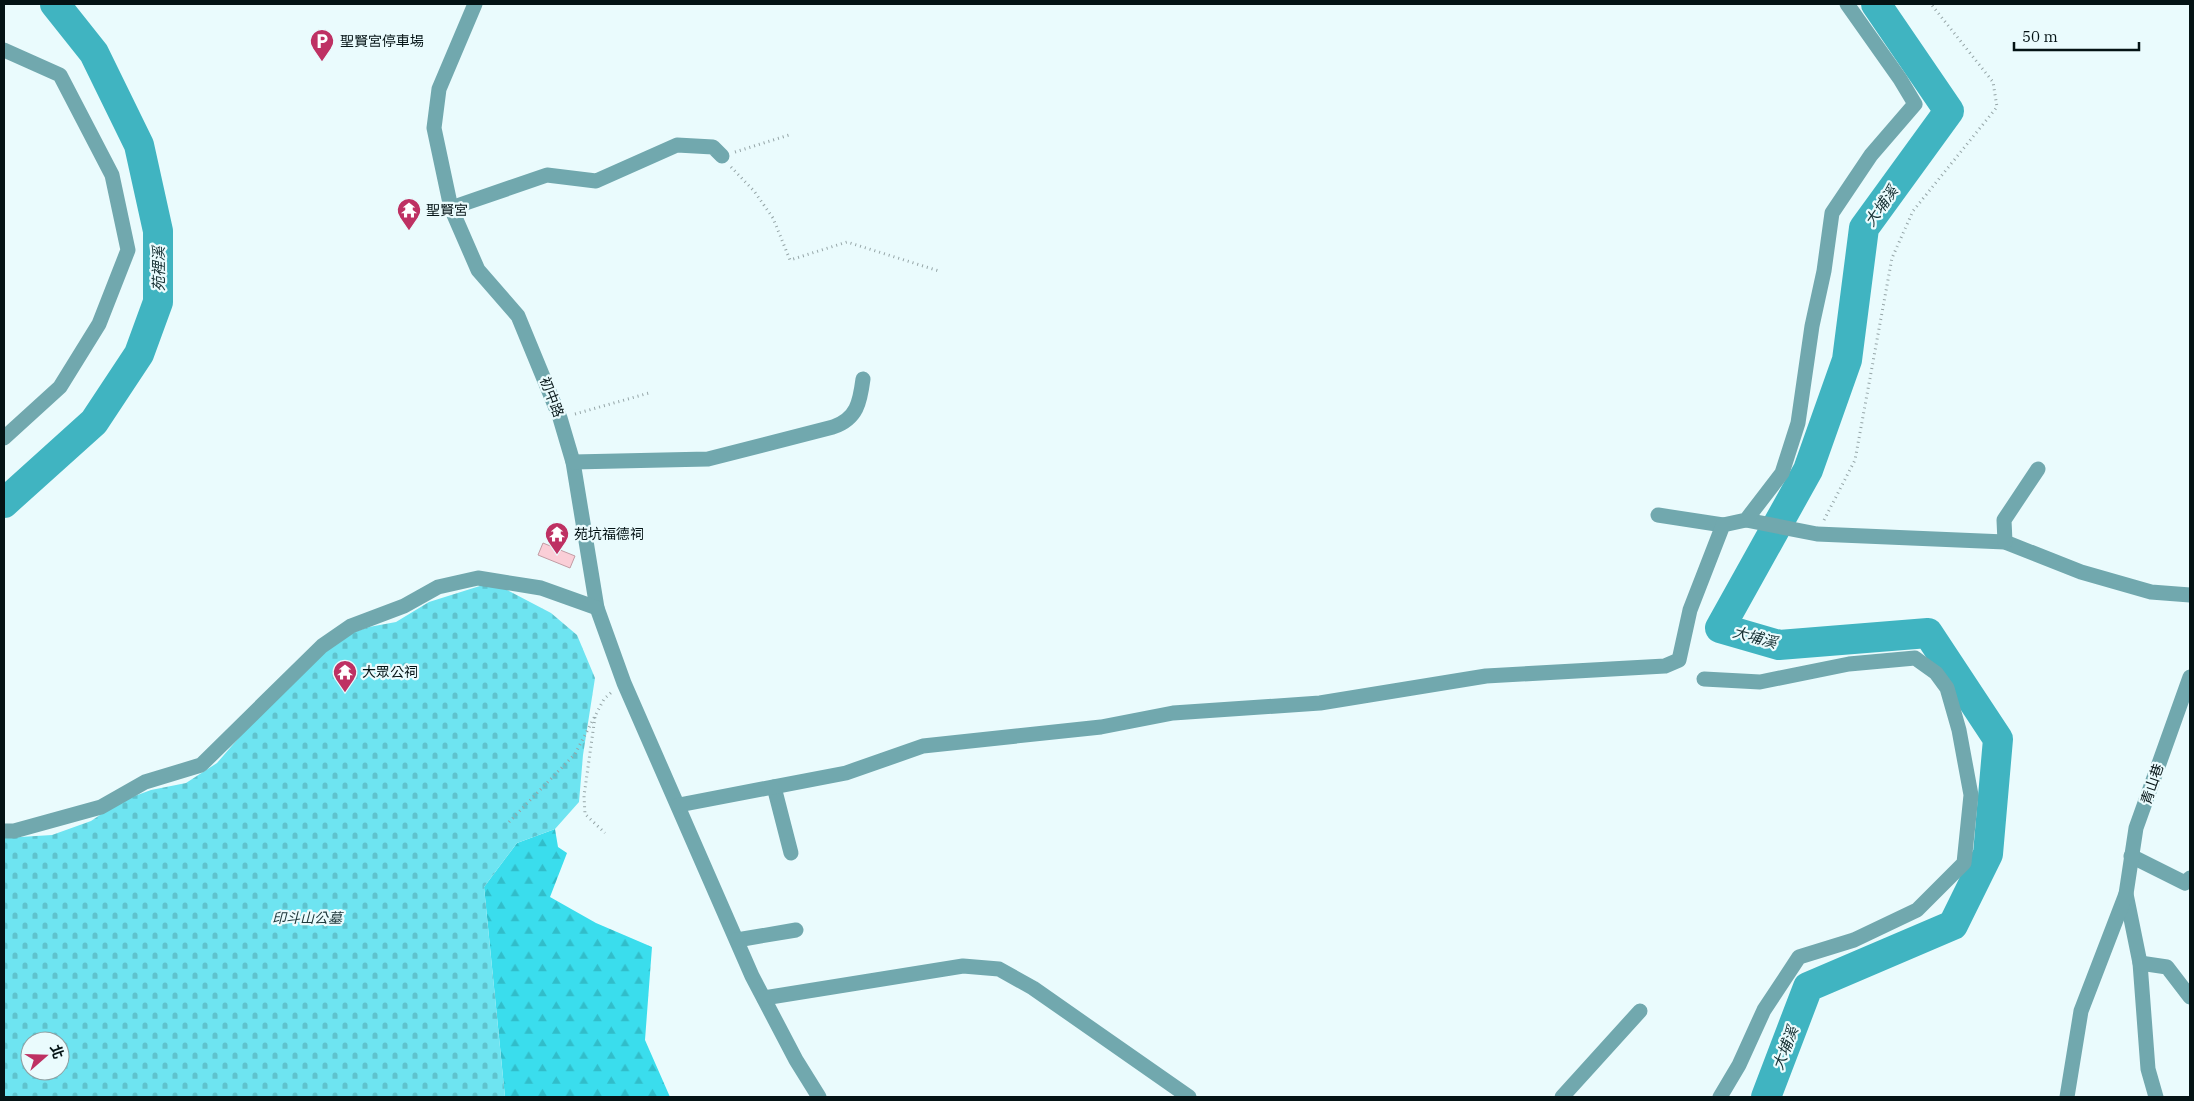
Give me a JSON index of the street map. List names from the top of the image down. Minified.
{"streets":{"street":["初中路","青山巷"]},"water":["大埔溪","苑裡溪"],"parks":["印斗山公墓"],"places":{"parking":["聖賢宮停車場"],"temple":["聖賢宮","苑坑福德祠","大眾公祠"]},"scale_bar":"50 m","north":"right"}
